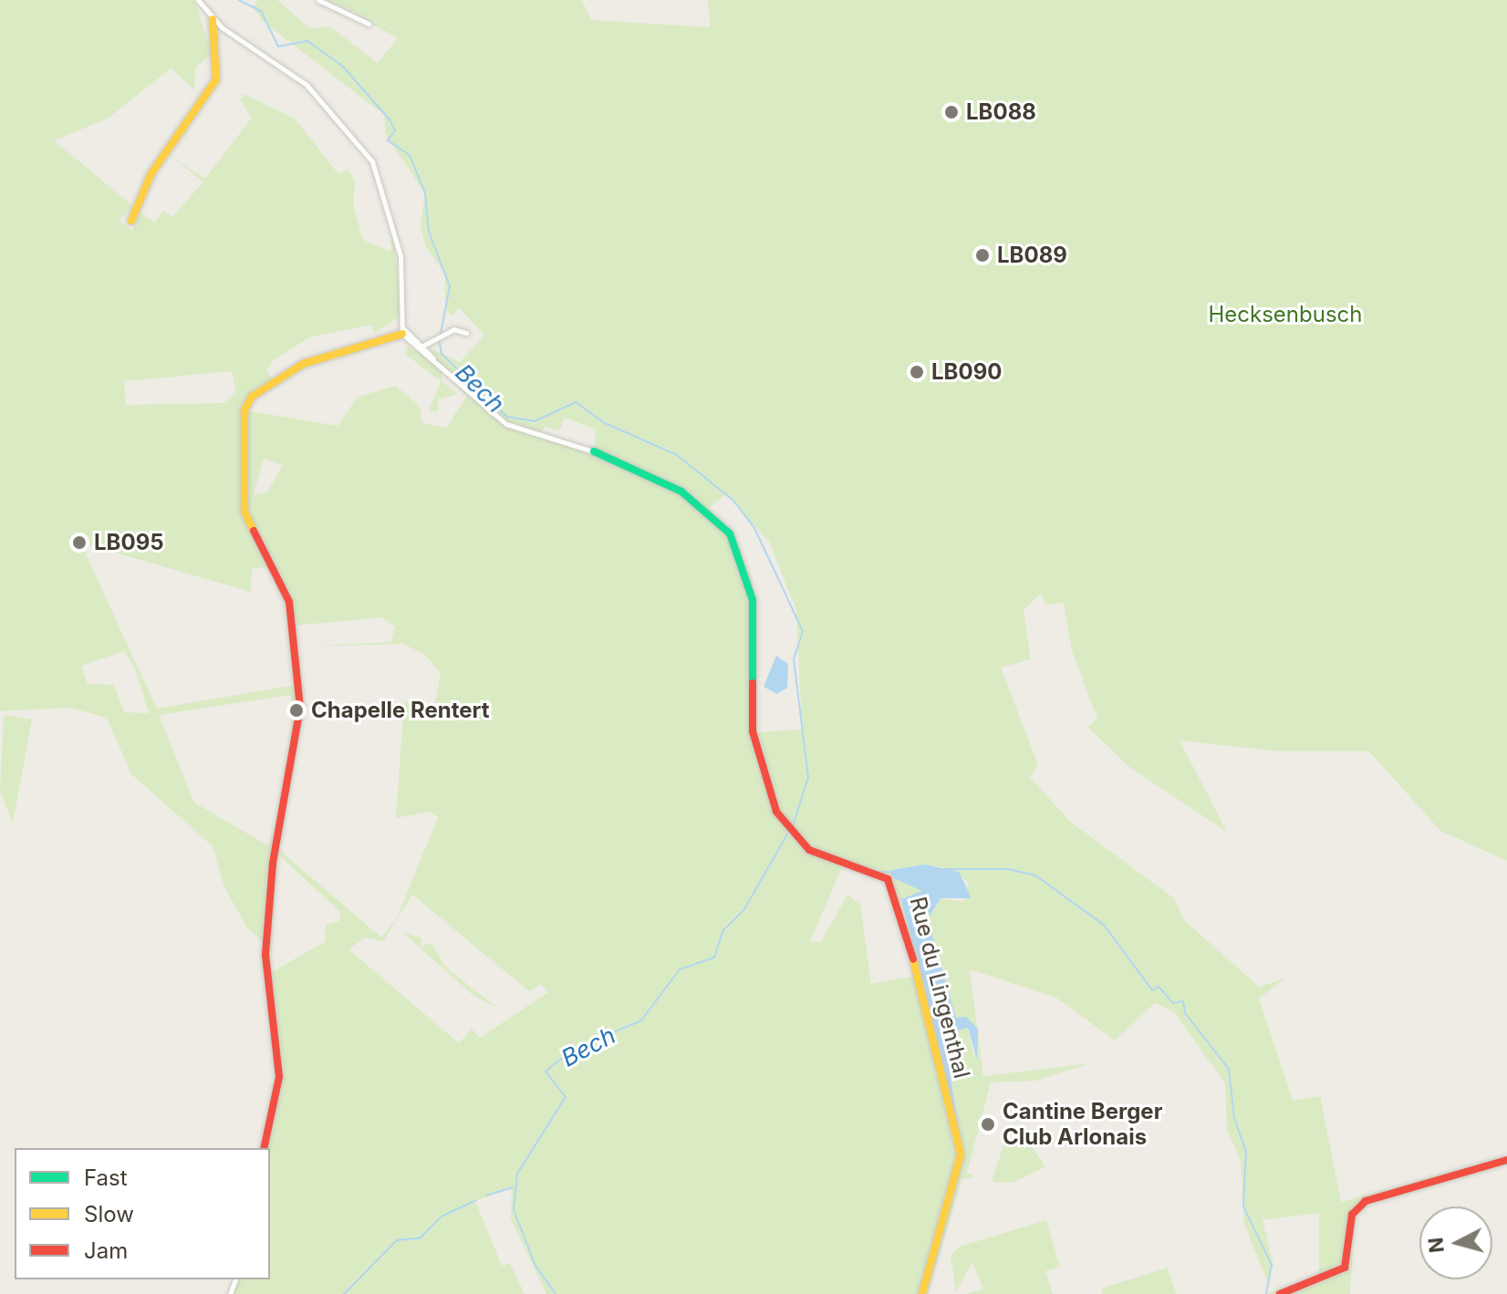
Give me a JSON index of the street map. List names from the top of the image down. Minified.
{"streets":{"street":["Rue du Lingenthal"]},"water":["Bech"],"parks":["Hecksenbusch"],"places":["LB088","LB089","LB090","LB095","Chapelle Rentert","Cantine Berger Club Arlonais"],"legend":["Fast","Slow","Jam"],"north":"left"}
